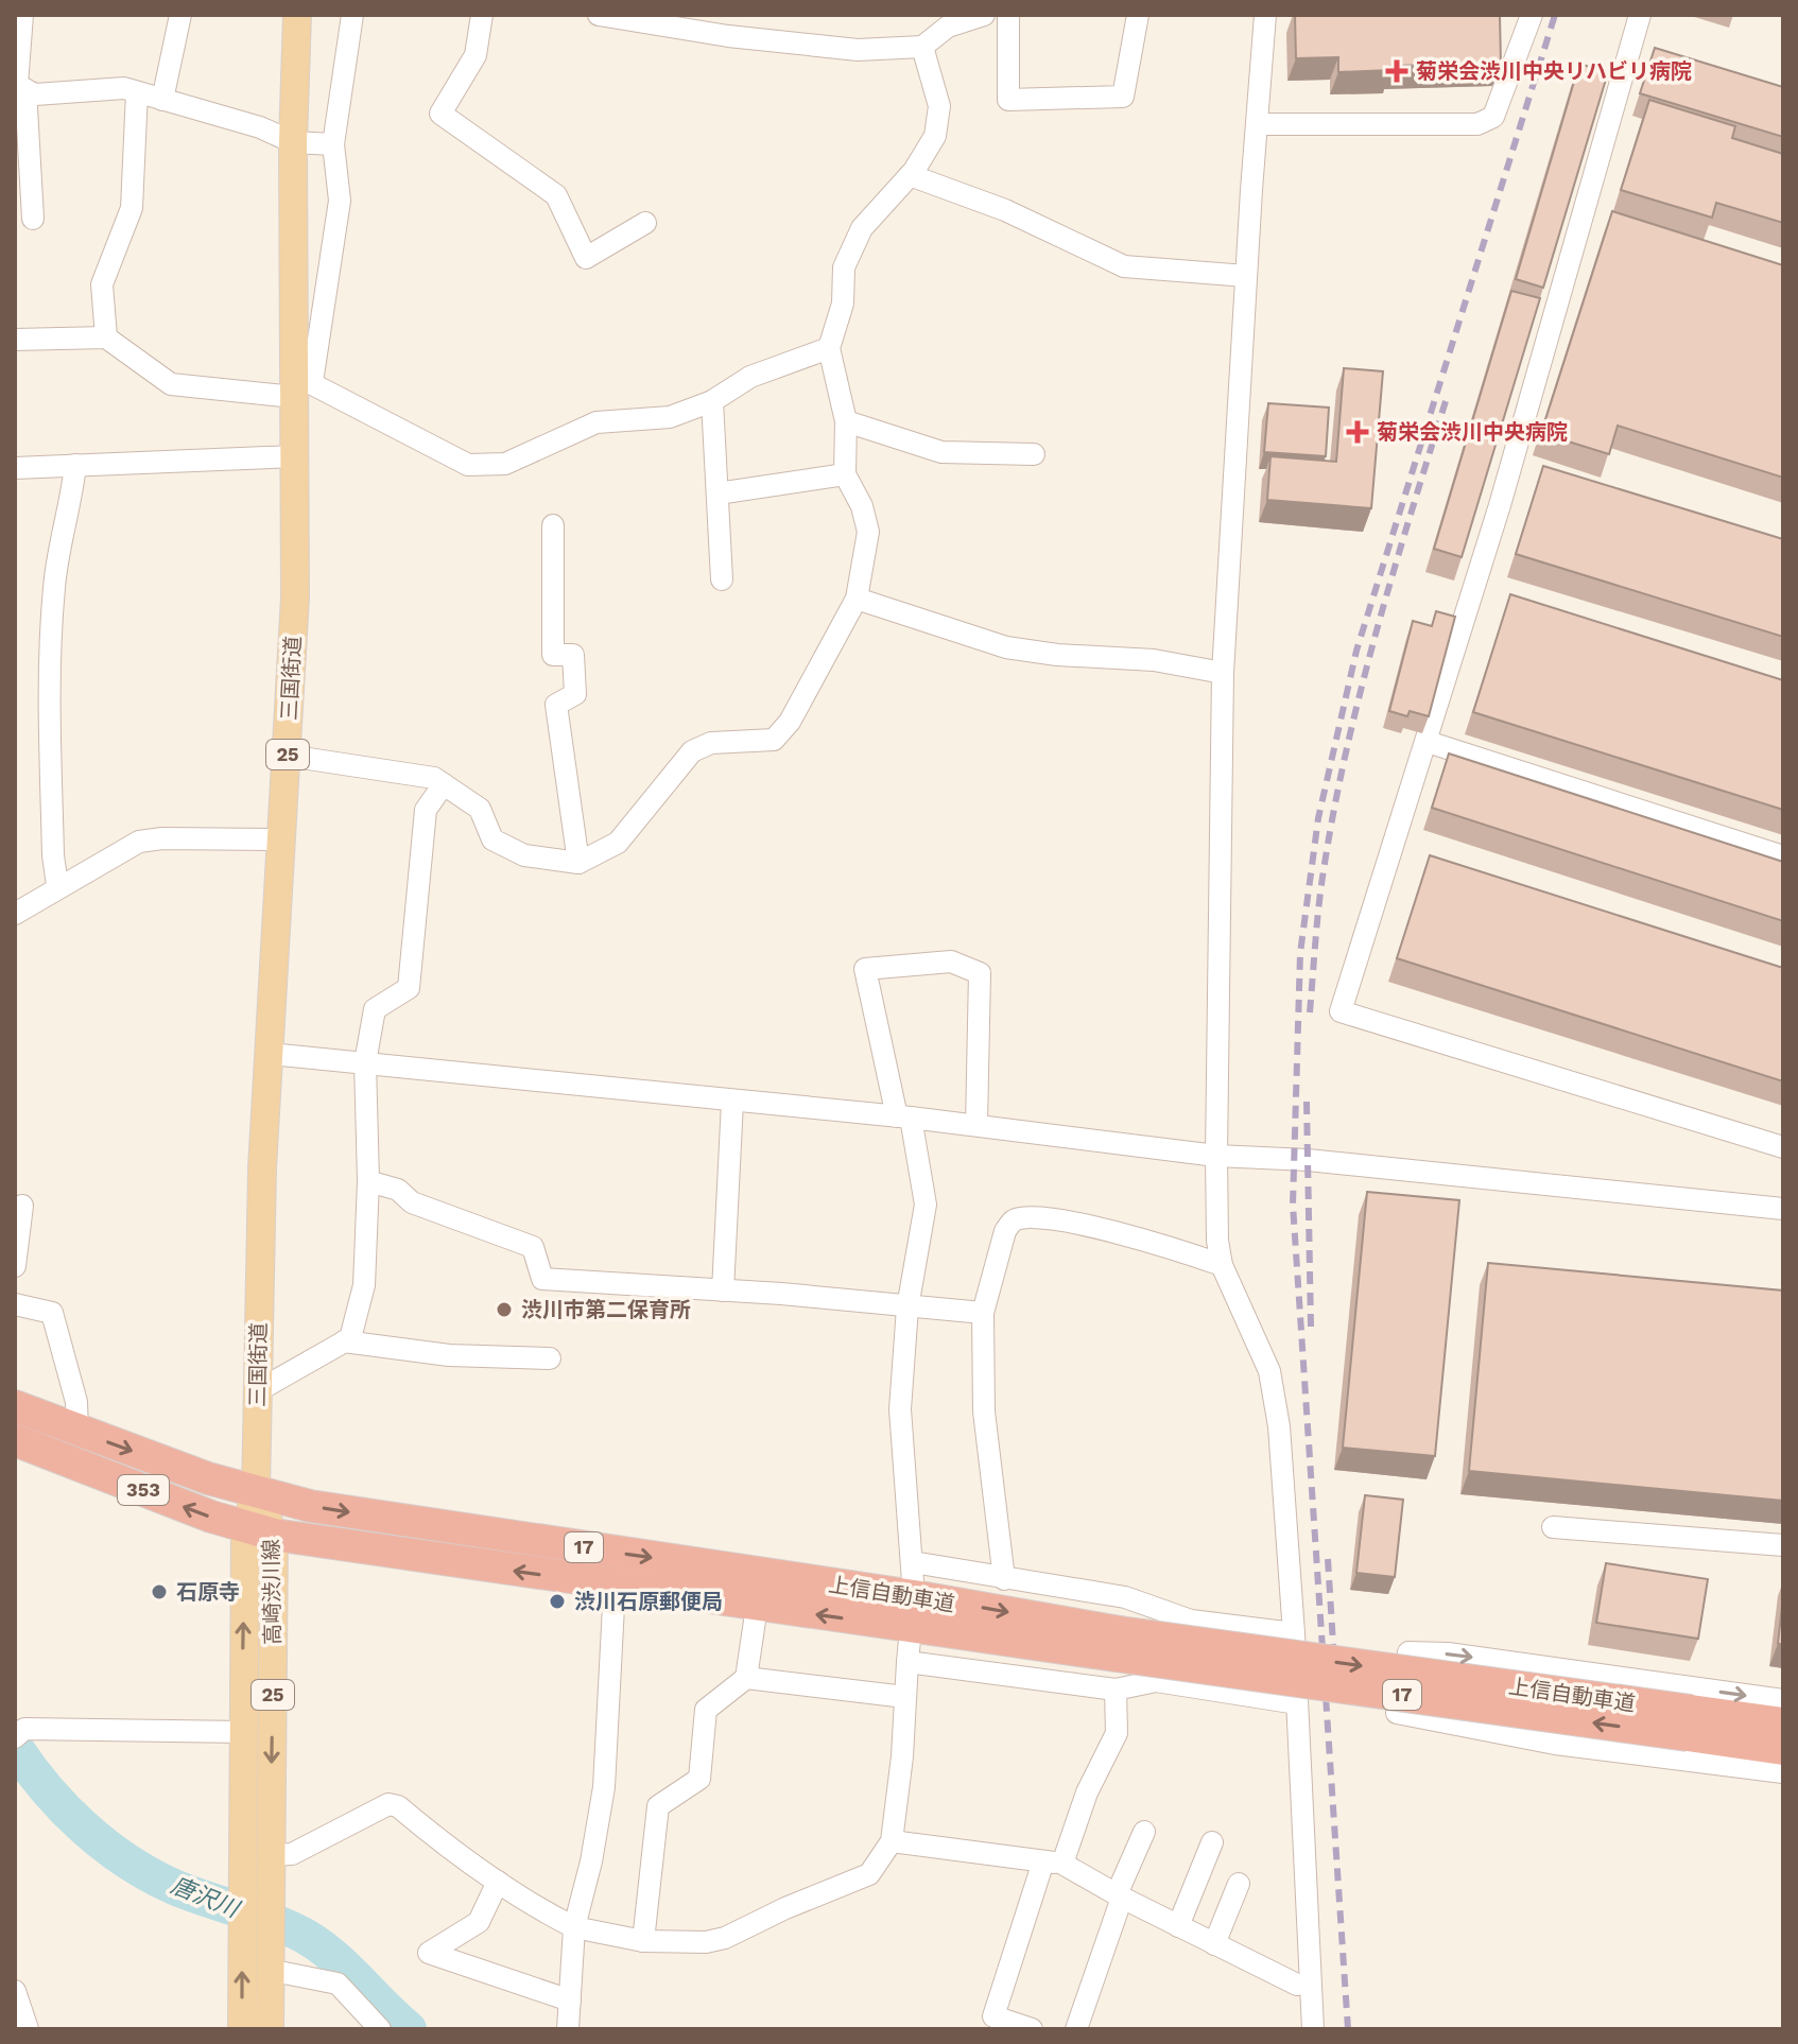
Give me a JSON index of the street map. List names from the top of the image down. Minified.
{"streets":{"highway":["353","17","上信自動車道"],"main road":["三国街道","25","高崎渋川線"]},"crossings":[["三国街道","高崎渋川線"],["三国街道","上信自動車道"],["高崎渋川線","上信自動車道"]],"water":["唐沢川"],"places":{"health":["菊栄会渋川中央リハビリ病院","菊栄会渋川中央病院"],"other":["渋川市第二保育所","石原寺","渋川石原郵便局"]}}
